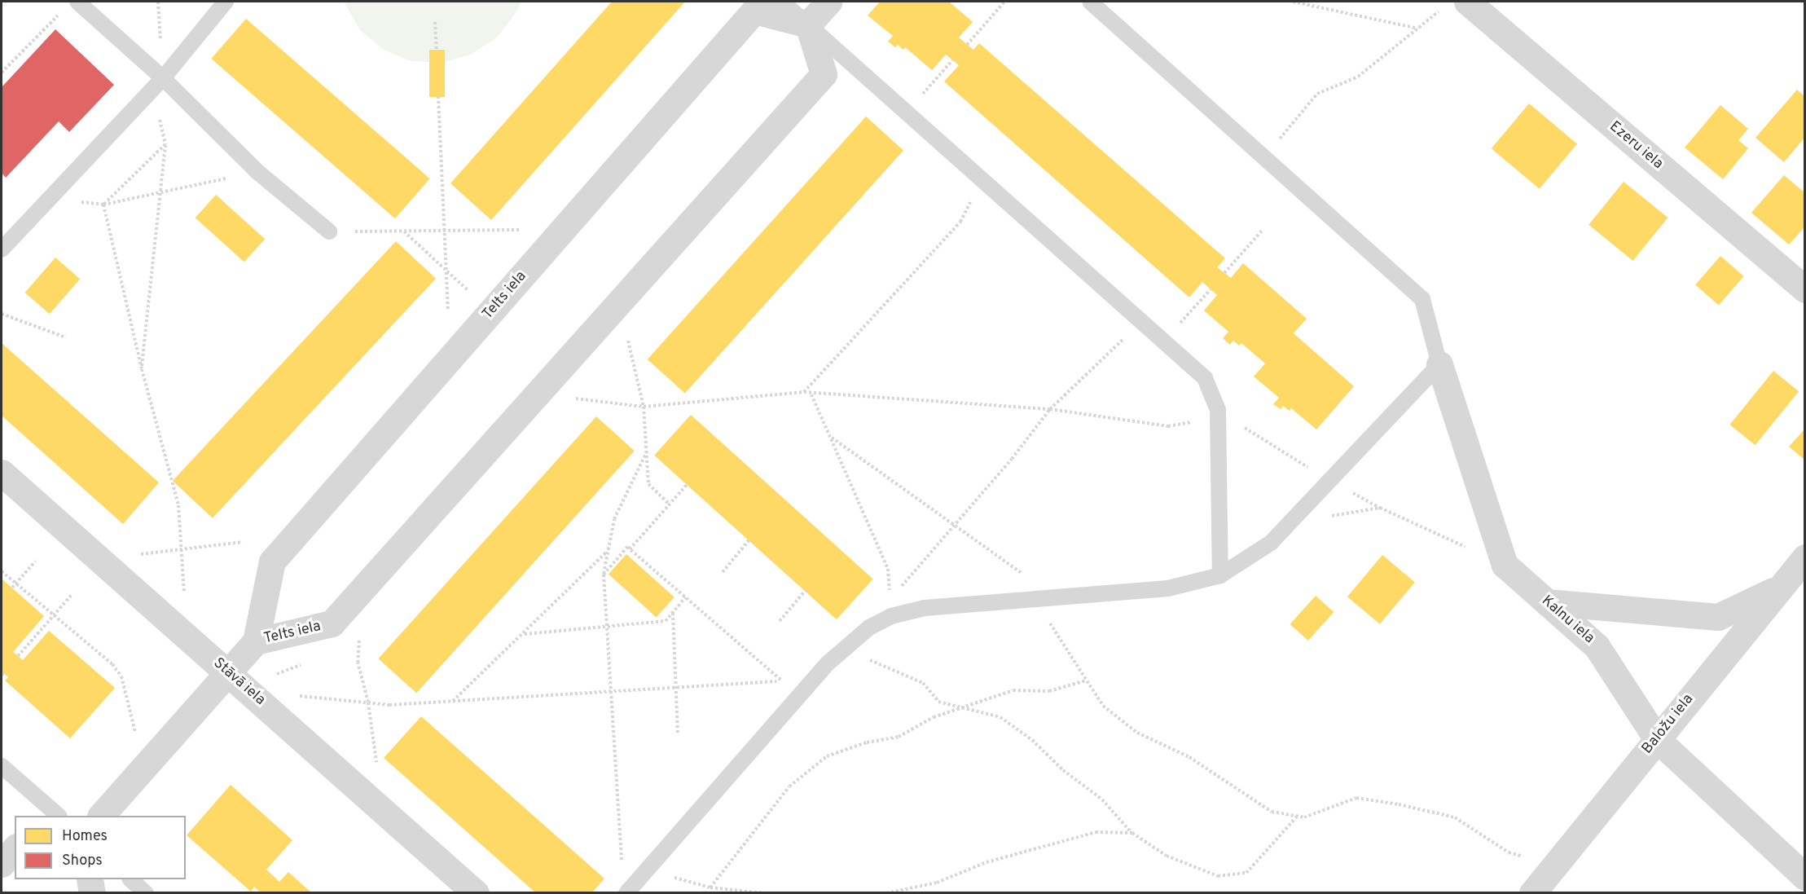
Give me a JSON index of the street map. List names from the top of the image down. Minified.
{"streets":{"street":["Ezeru iela","Telts iela","Kalnu iela","Stāvā iela","Baložu iela"]},"crossings":[["Telts iela","Stāvā iela"],["Kalnu iela","Baložu iela"]],"legend":["Homes","Shops"]}
